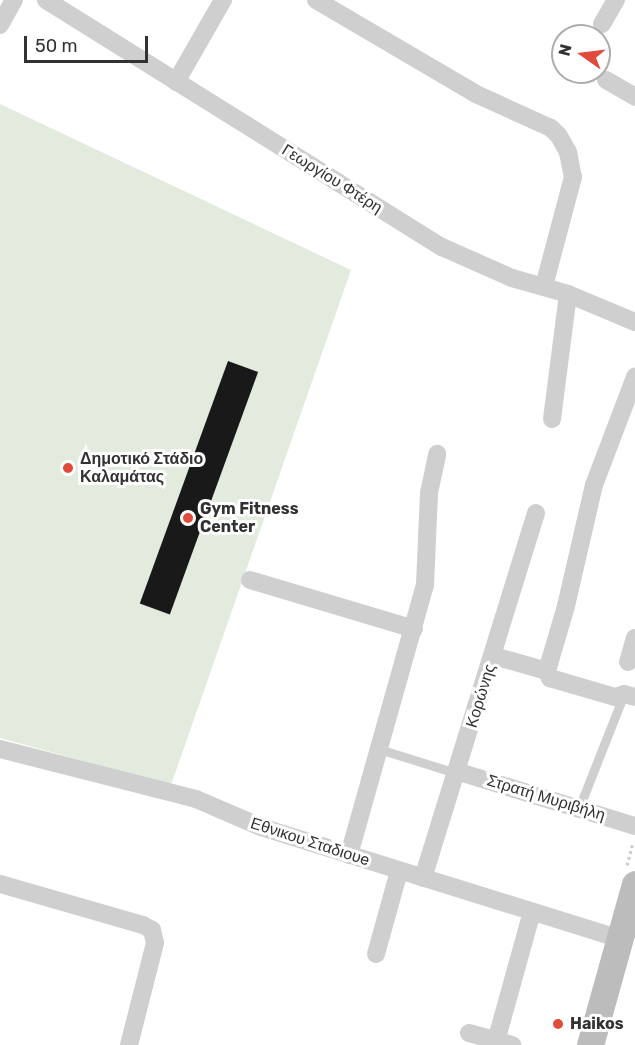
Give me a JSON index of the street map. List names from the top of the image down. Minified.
{"streets":{"street":["Γεωργίου Φτέρη","Κορώνης","Στρατή Μυριβήλη","Εθνικου Σταδιουe"]},"crossings":[["Κορώνης","Στρατή Μυριβήλη"],["Κορώνης","Εθνικου Σταδιουe"]],"places":["Δημοτικό Στάδιο Καλαμάτας","Gym Fitness Center","Haikos"],"scale_bar":"50 m","north":"left"}
